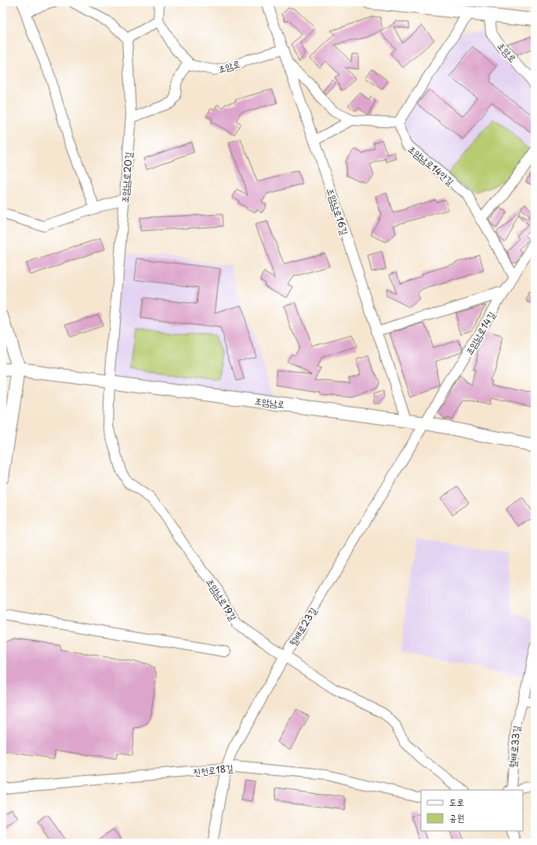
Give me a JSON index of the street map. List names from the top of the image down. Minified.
{"streets":{"main road":["조암남로"],"street":["조암로","조암남로14안길","조암남로20길","조암남로16길","조암남로14길","조암남로19길","월배로23길","월배로33길","진천로18길"]},"crossings":[["조암로","조암남로16길"],["조암남로14안길","조암남로14길"],["조암남로20길","조암남로"],["조암남로20길","조암남로19길"],["조암남로16길","조암남로"],["조암남로14길","조암남로"],["조암남로14길","월배로23길"],["조암남로","조암남로19길"],["조암남로","월배로23길"],["조암남로19길","월배로23길"],["월배로23길","진천로18길"]],"legend":["도로","공원"]}
